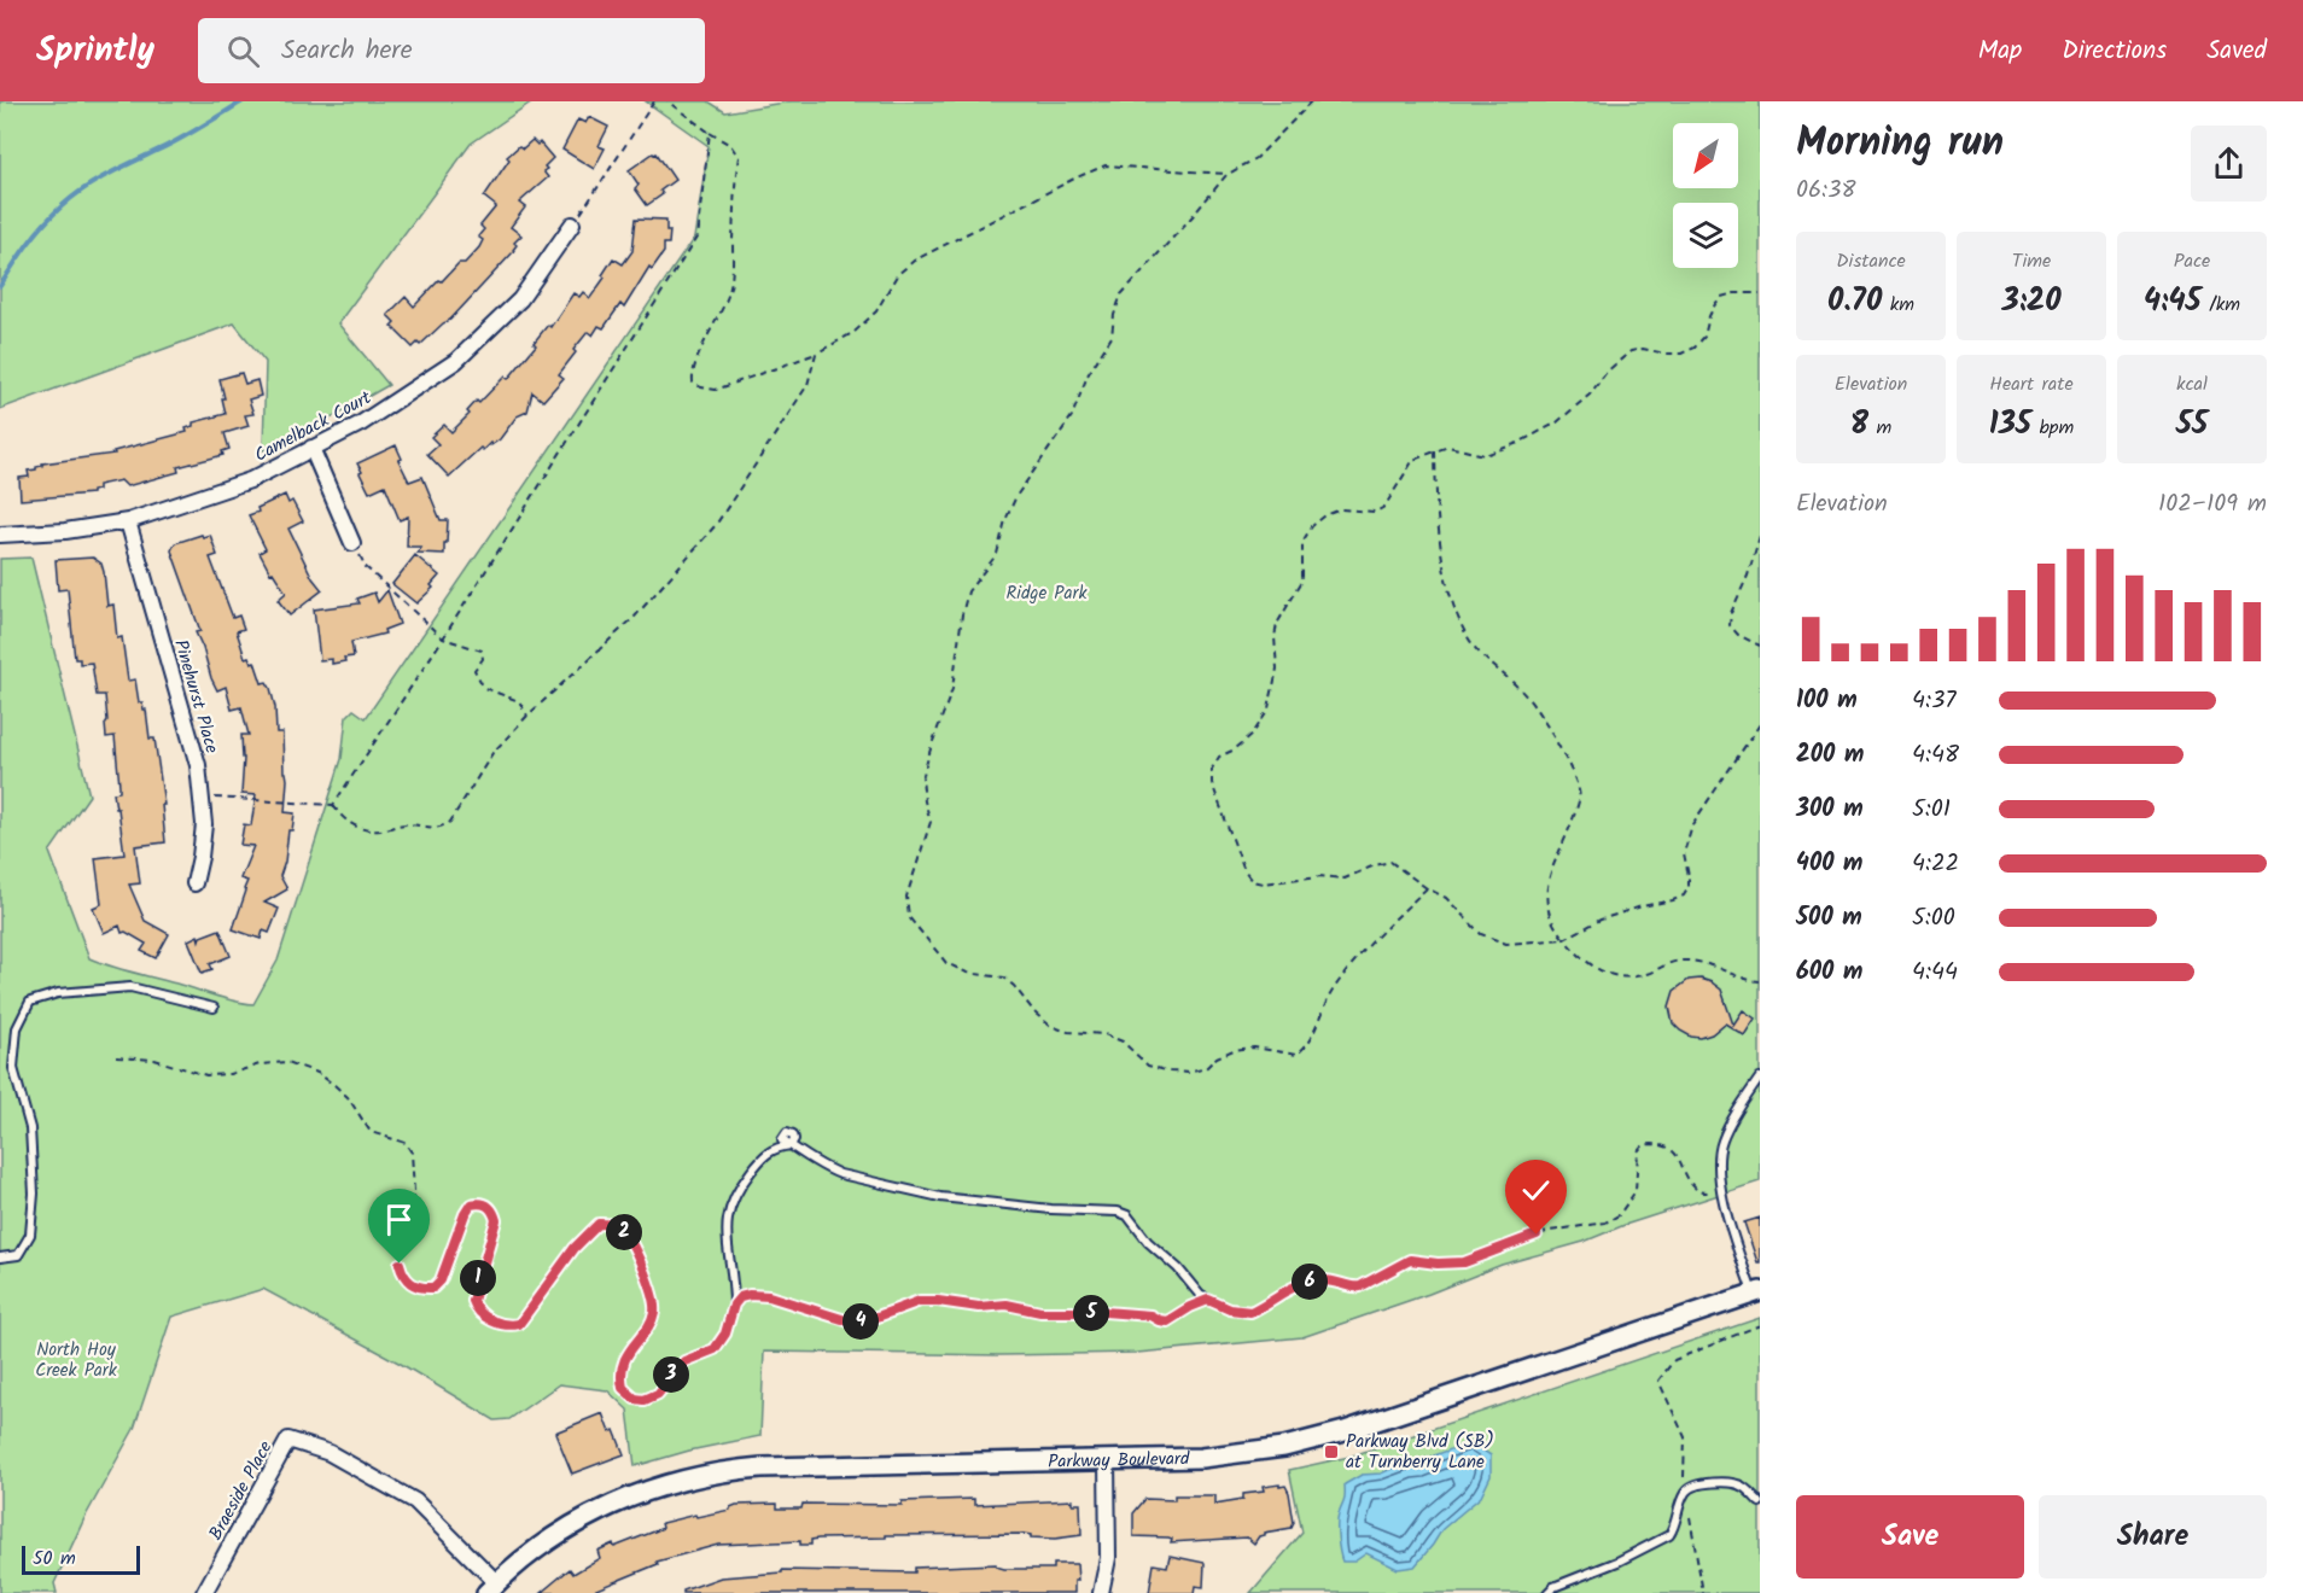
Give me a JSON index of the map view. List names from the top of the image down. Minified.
{"streets":{"street":["Camelback Court","Pinehurst Place","Parkway Boulevard","Braeside Place"]},"crossings":[["Camelback Court","Pinehurst Place"],["Parkway Boulevard","Braeside Place"]],"parks":["Ridge Park","North Hoy Creek Park"],"places":{"transit":["Parkway Blvd (SB) at Turnberry Lane"]},"scale_bar":"50 m","north":"bottom left","page":{"header":"Sprintly","search":"Search here","nav":["Map","Directions","Saved"],"heading":["Morning run","06:38"],"stats":[["Distance","0.70 km"],["Time","3:20"],["Pace","4:45 /km"],["Elevation","8 m"],["Heart rate","135 bpm"],["kcal","55"]],"chart":["Elevation","102–109 m"],"list":[{"name":"100 m","note":"4:37"},{"name":"200 m","note":"4:48"},{"name":"300 m","note":"5:01"},{"name":"400 m","note":"4:22"},{"name":"500 m","note":"5:00"},{"name":"600 m","note":"4:44"}],"pins":["2","1","6","5","4","3"],"buttons":["Save","Share"],"scale":"50 m"}}
